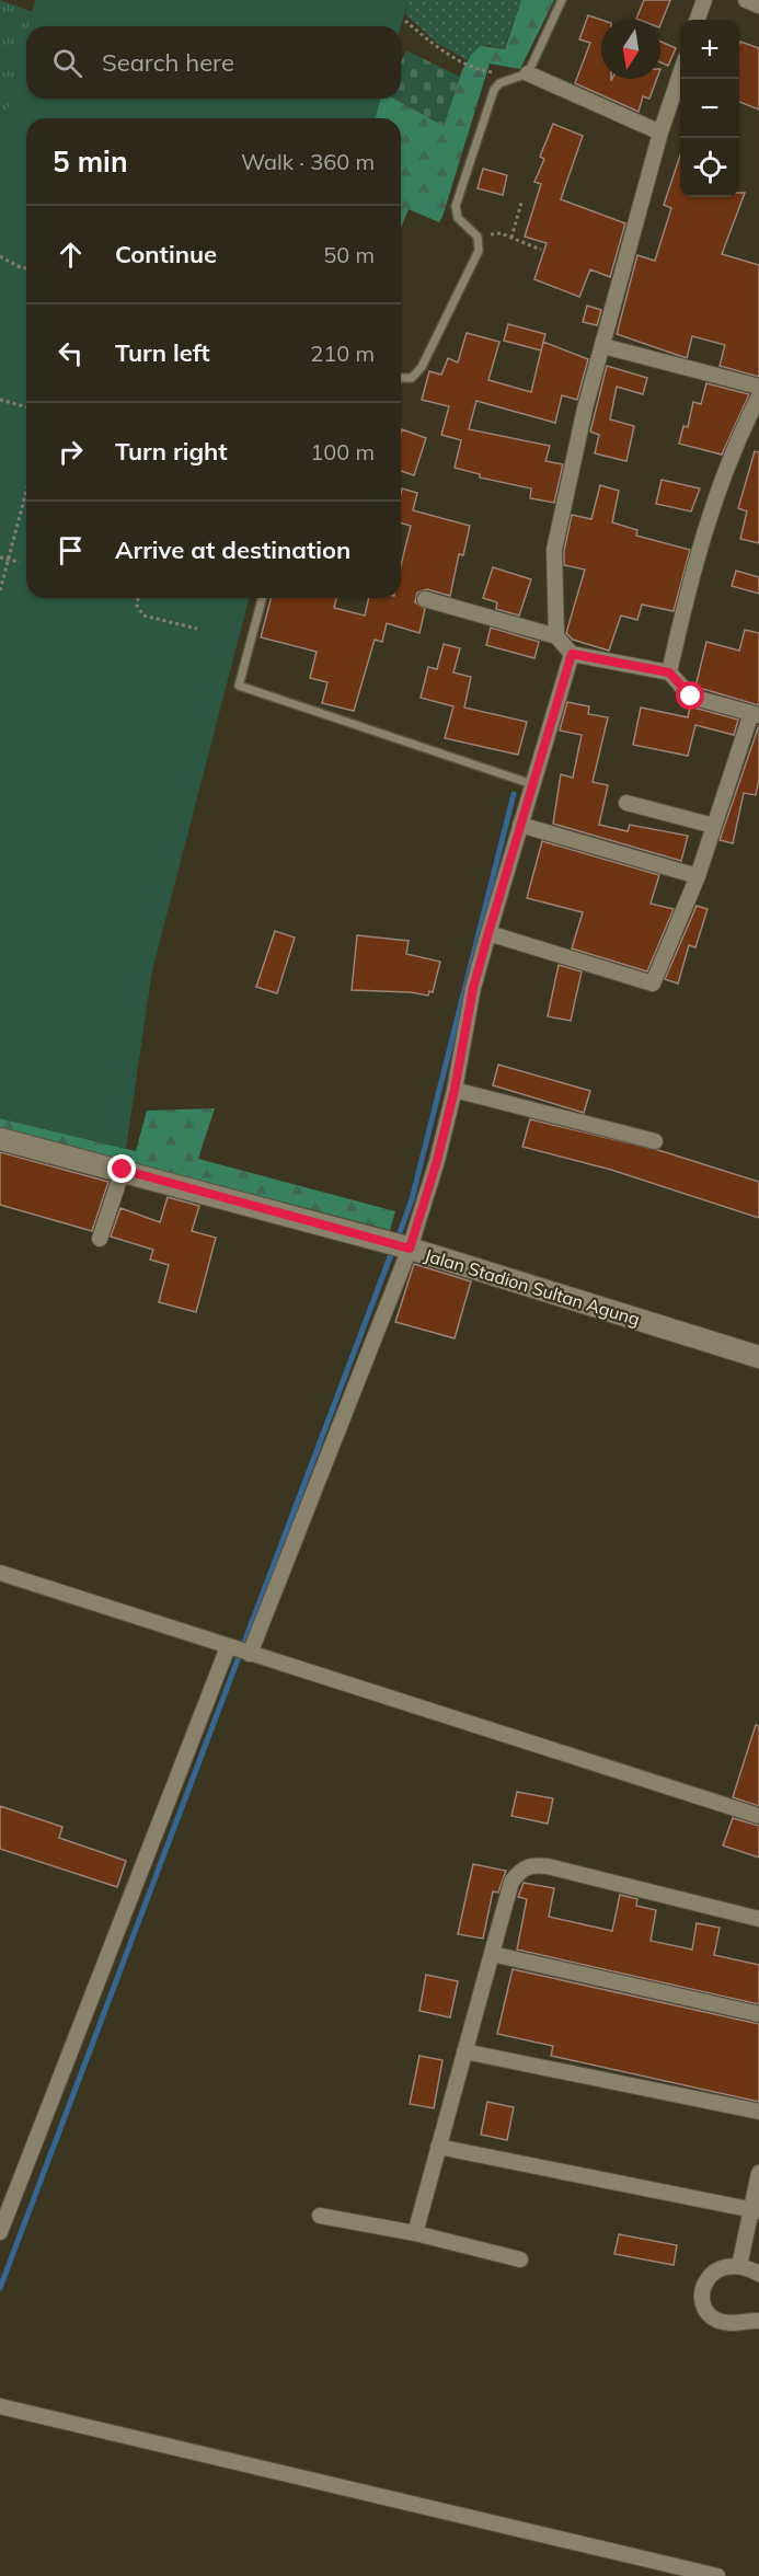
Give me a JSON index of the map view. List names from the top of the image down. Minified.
{"streets":{"main road":["Jalan Stadion Sultan Agung"]},"north":"bottom","page":{"map_buttons":["+","−"],"search":"Search here","heading":["5 min","Walk · 360 m"],"list":[["Continue","50 m"],["Turn left","210 m"],["Turn right","100 m"],"Arrive at destination"]}}
